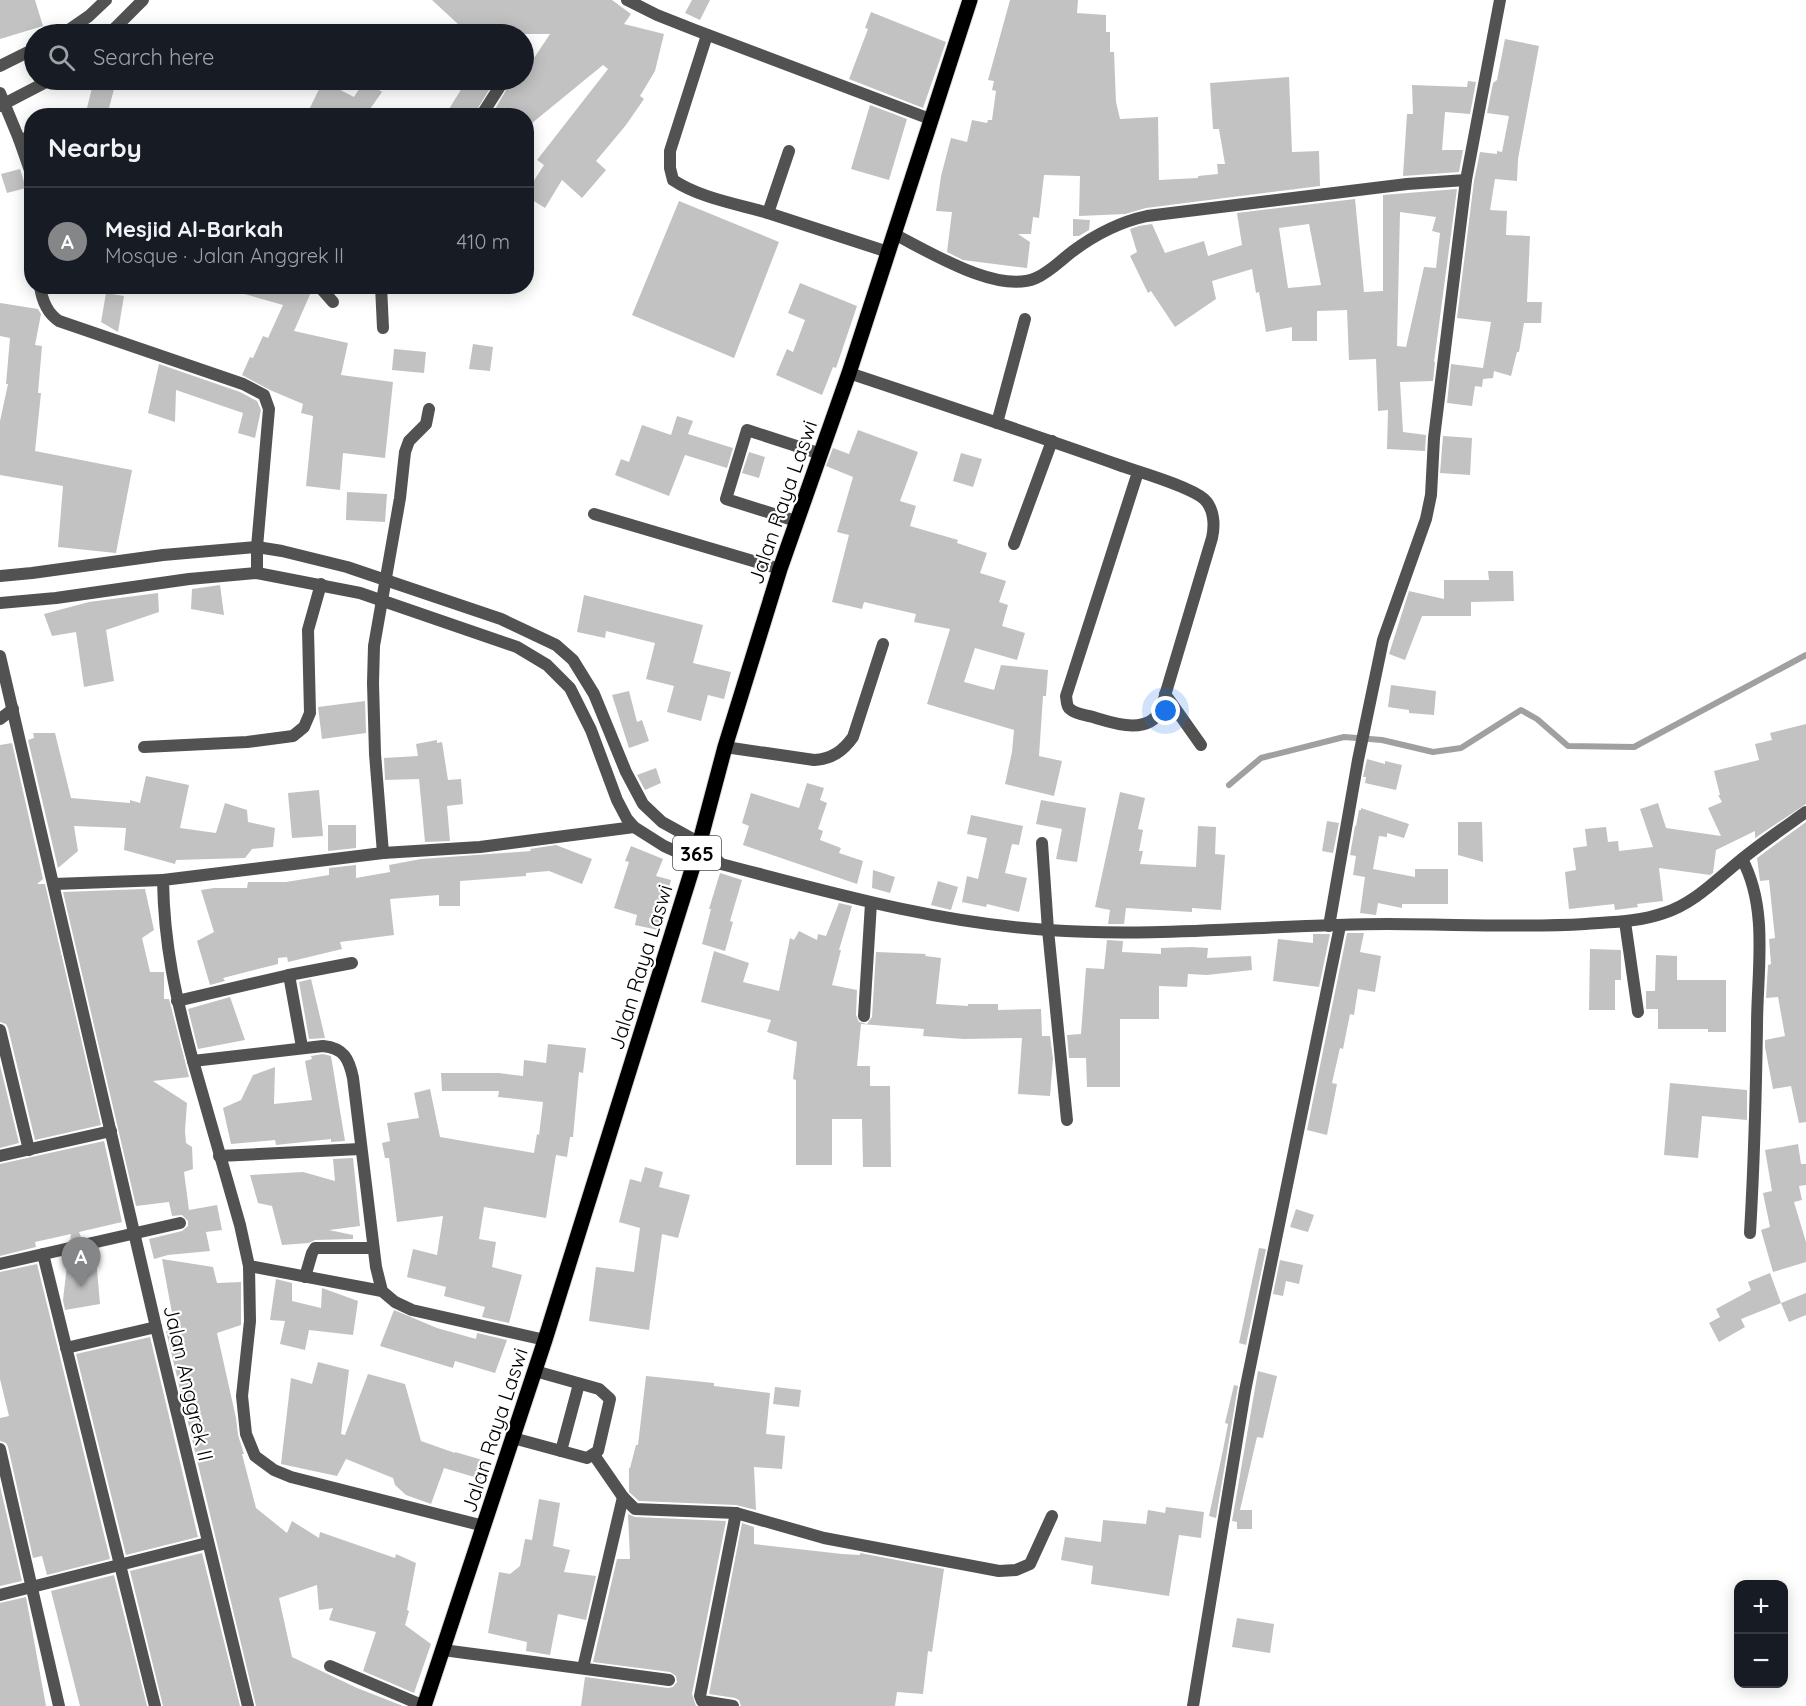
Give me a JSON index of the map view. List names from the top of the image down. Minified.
{"streets":{"main road":["Jalan Raya Laswi","365"],"street":["Jalan Anggrek II"]},"page":{"search":"Search here","heading":"Nearby","list":[{"mark":"A","name":"Mesjid Al-Barkah","note":"Mosque · Jalan Anggrek II","value":"410 m"}],"pins":"A","map_buttons":["+","−"]}}
